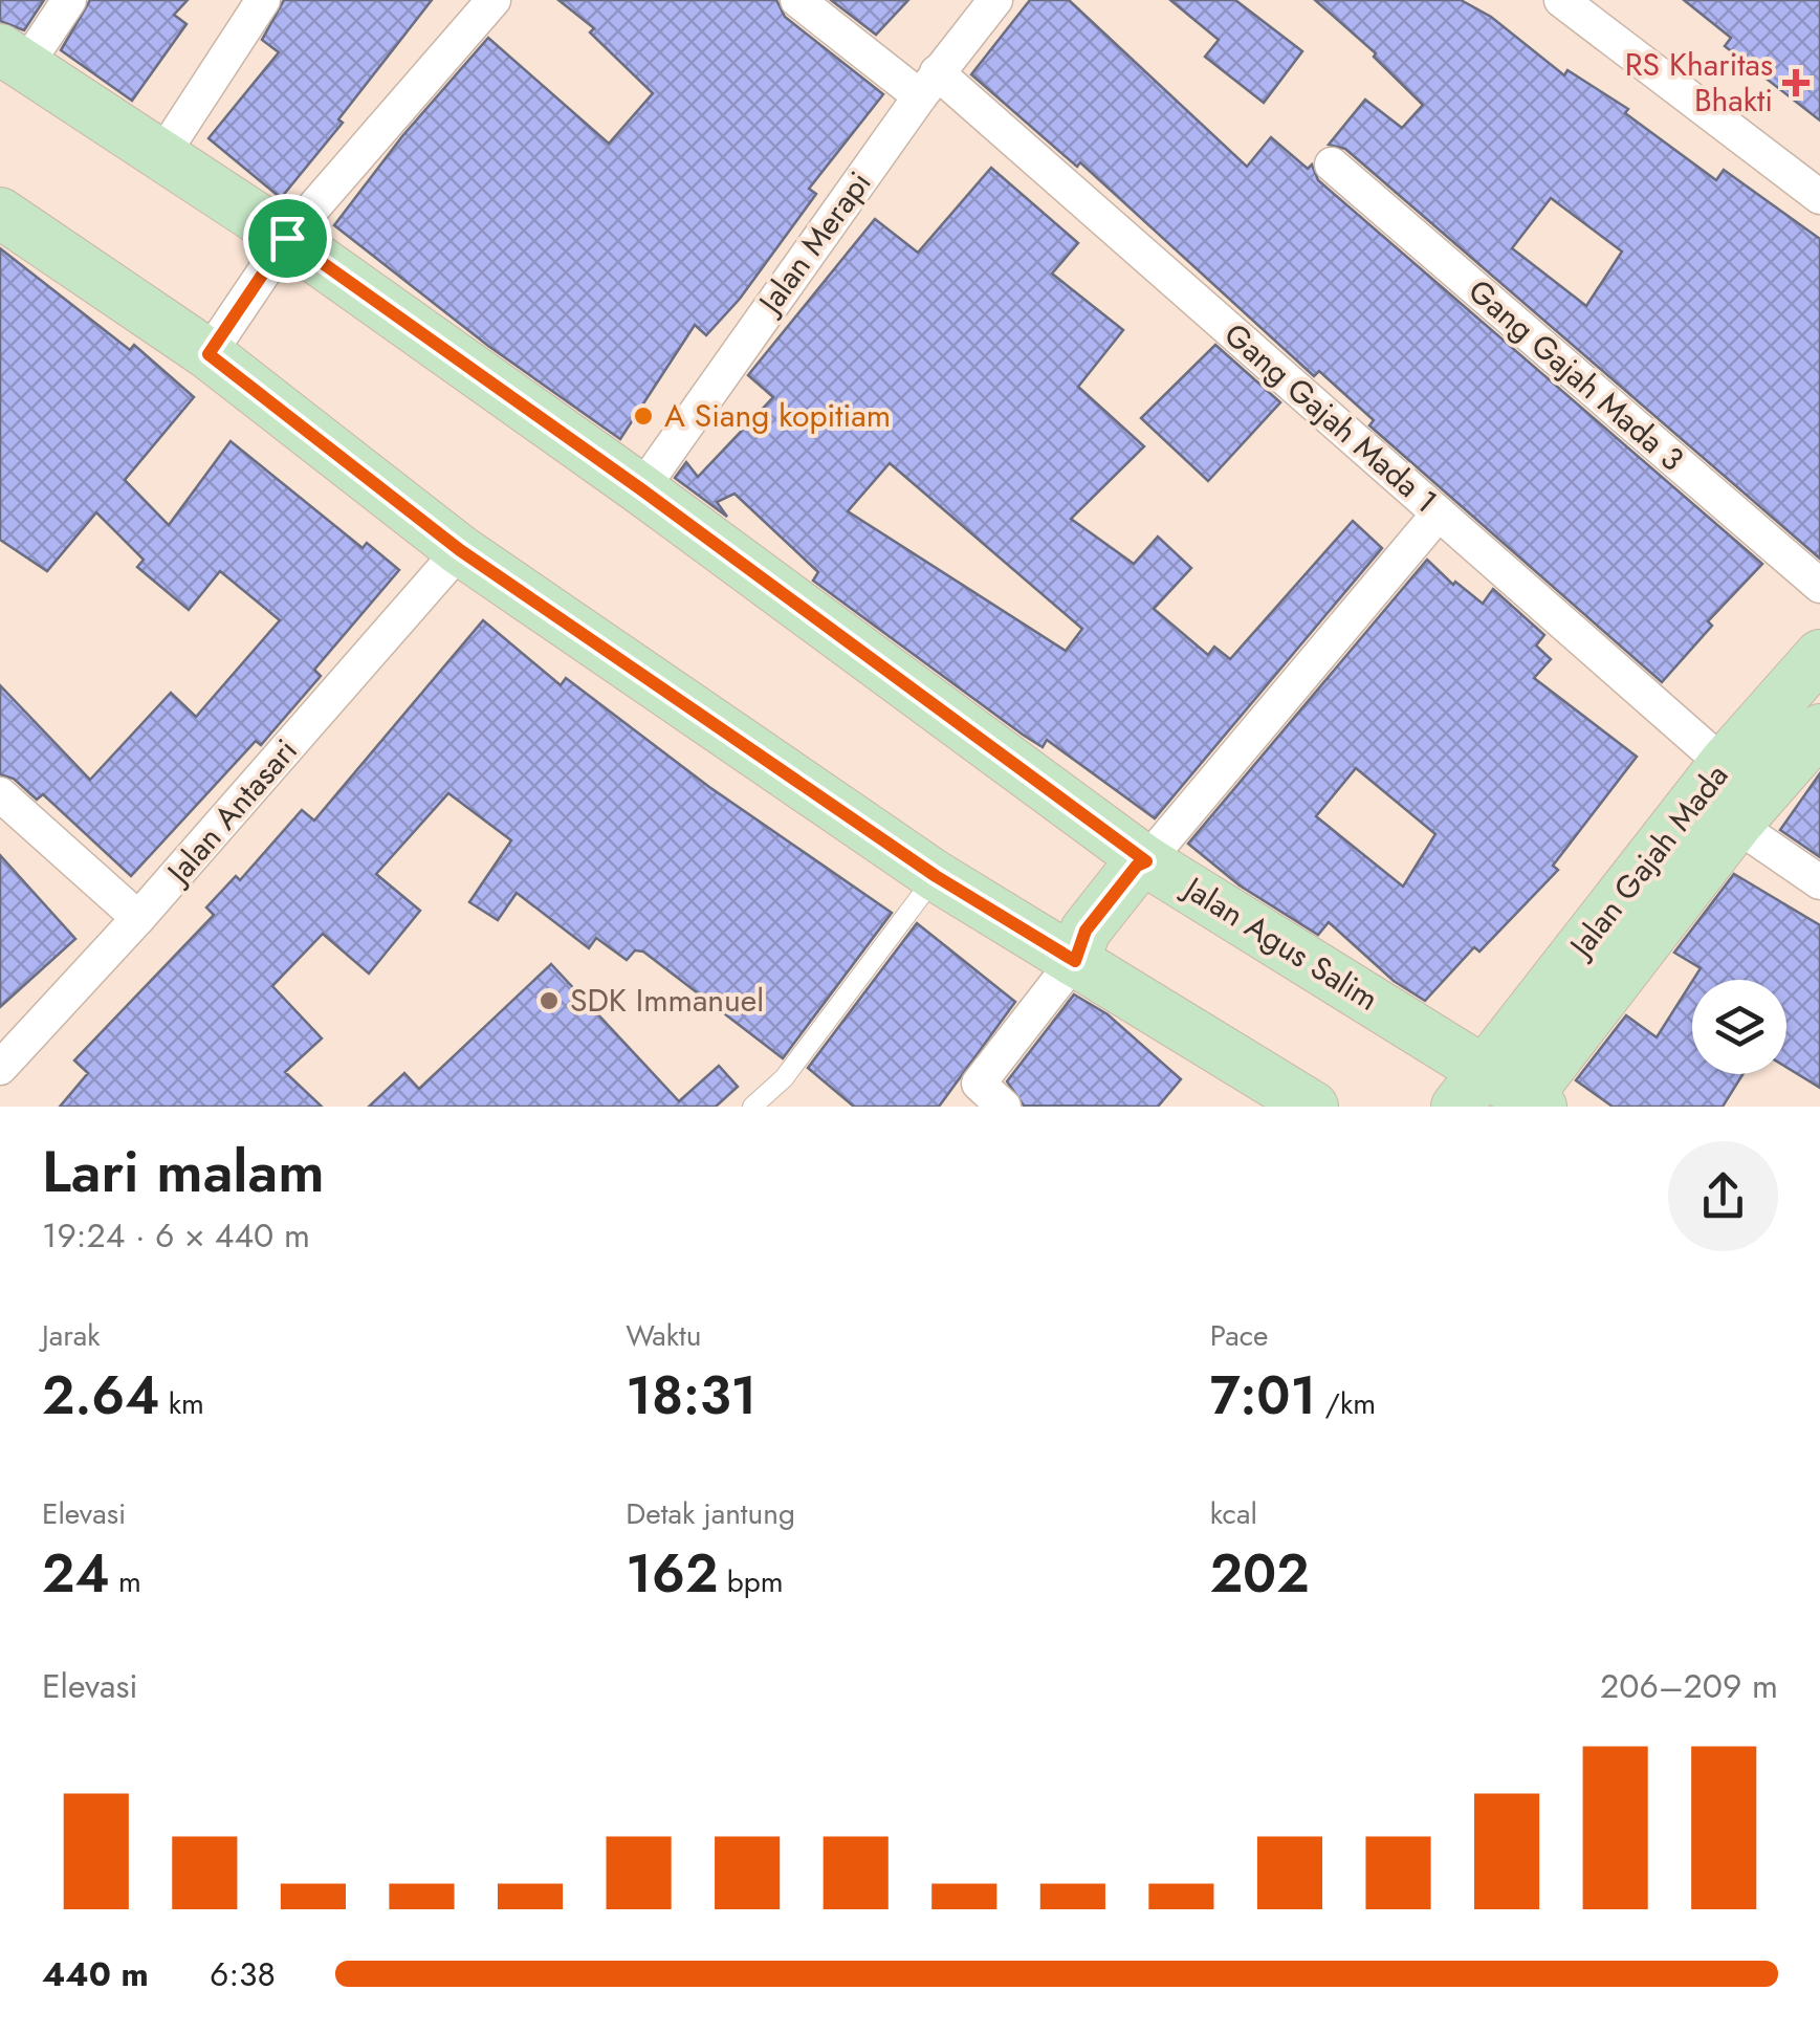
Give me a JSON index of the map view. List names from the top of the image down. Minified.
{"streets":{"street":["Jalan Merapi","Gang Gajah Mada 3","Gang Gajah Mada 1","Jalan Antasari","Jalan Gajah Mada","Jalan Agus Salim"]},"crossings":[["Jalan Merapi","Gang Gajah Mada 1"],["Jalan Merapi","Jalan Agus Salim"],["Gang Gajah Mada 1","Jalan Gajah Mada"],["Jalan Gajah Mada","Jalan Agus Salim"]],"places":{"health":["RS Kharitas Bhakti"],"other":["A Siang kopitiam","SDK Immanuel"]},"page":{"heading":["Lari malam","19:24 · 6 × 440 m"],"stats":[["Jarak","2.64 km"],["Waktu","18:31"],["Pace","7:01 /km"],["Elevasi","24 m"],["Detak jantung","162 bpm"],["kcal","202"]],"chart":["Elevasi","206–209 m"],"list":[{"name":"440 m","note":"6:38"}]}}
